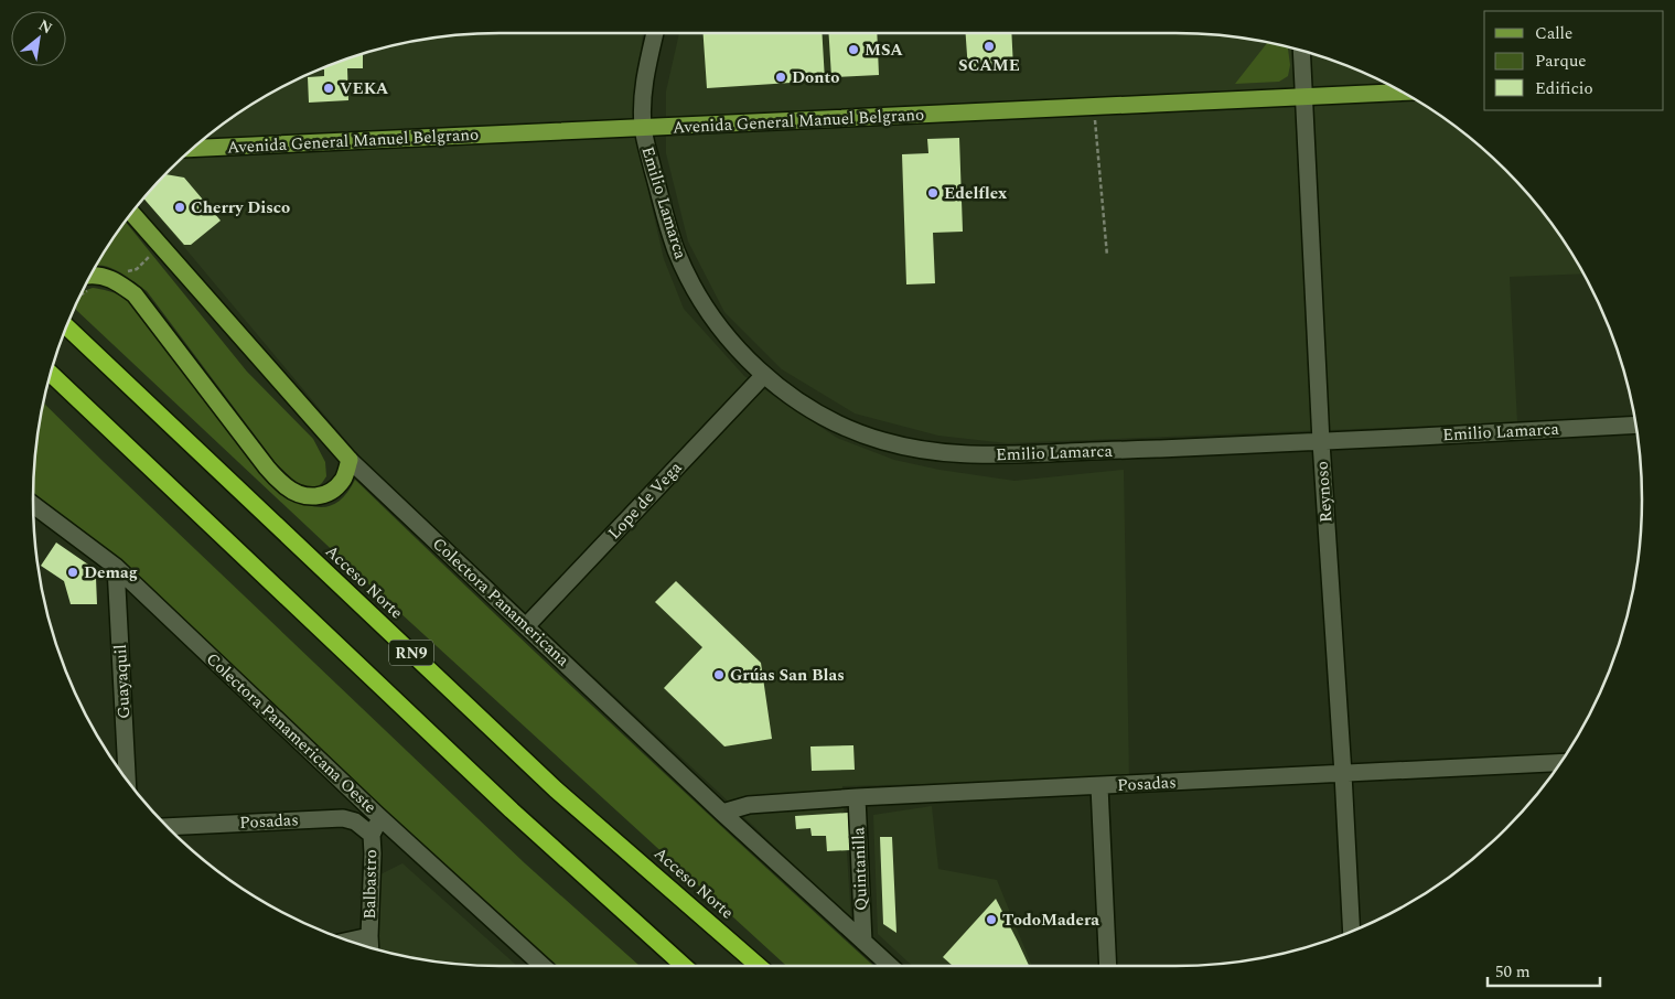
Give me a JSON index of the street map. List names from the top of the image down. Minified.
{"streets":{"highway":["Acceso Norte","RN9"],"main road":["Avenida General Manuel Belgrano","Colectora Panamericana"],"street":["Emilio Lamarca","Reynoso","Lope de Vega","Guayaquil","Colectora Panamericana Oeste","Posadas","Quintanilla","Balbastro"]},"crossings":[["Avenida General Manuel Belgrano","Emilio Lamarca"],["Avenida General Manuel Belgrano","Reynoso"],["Emilio Lamarca","Reynoso"],["Emilio Lamarca","Lope de Vega"],["Reynoso","Posadas"],["Lope de Vega","Colectora Panamericana"],["Colectora Panamericana","Posadas"],["Colectora Panamericana","Quintanilla"],["Guayaquil","Colectora Panamericana Oeste"],["Colectora Panamericana Oeste","Balbastro"],["Posadas","Quintanilla"],["Posadas","Balbastro"]],"places":["SCAME","MSA","Donto","VEKA","Edelflex","Cherry Disco","Demag","Grúas San Blas","TodoMadera"],"legend":["Calle","Parque","Edificio"],"scale_bar":"50 m","north":"top right"}
